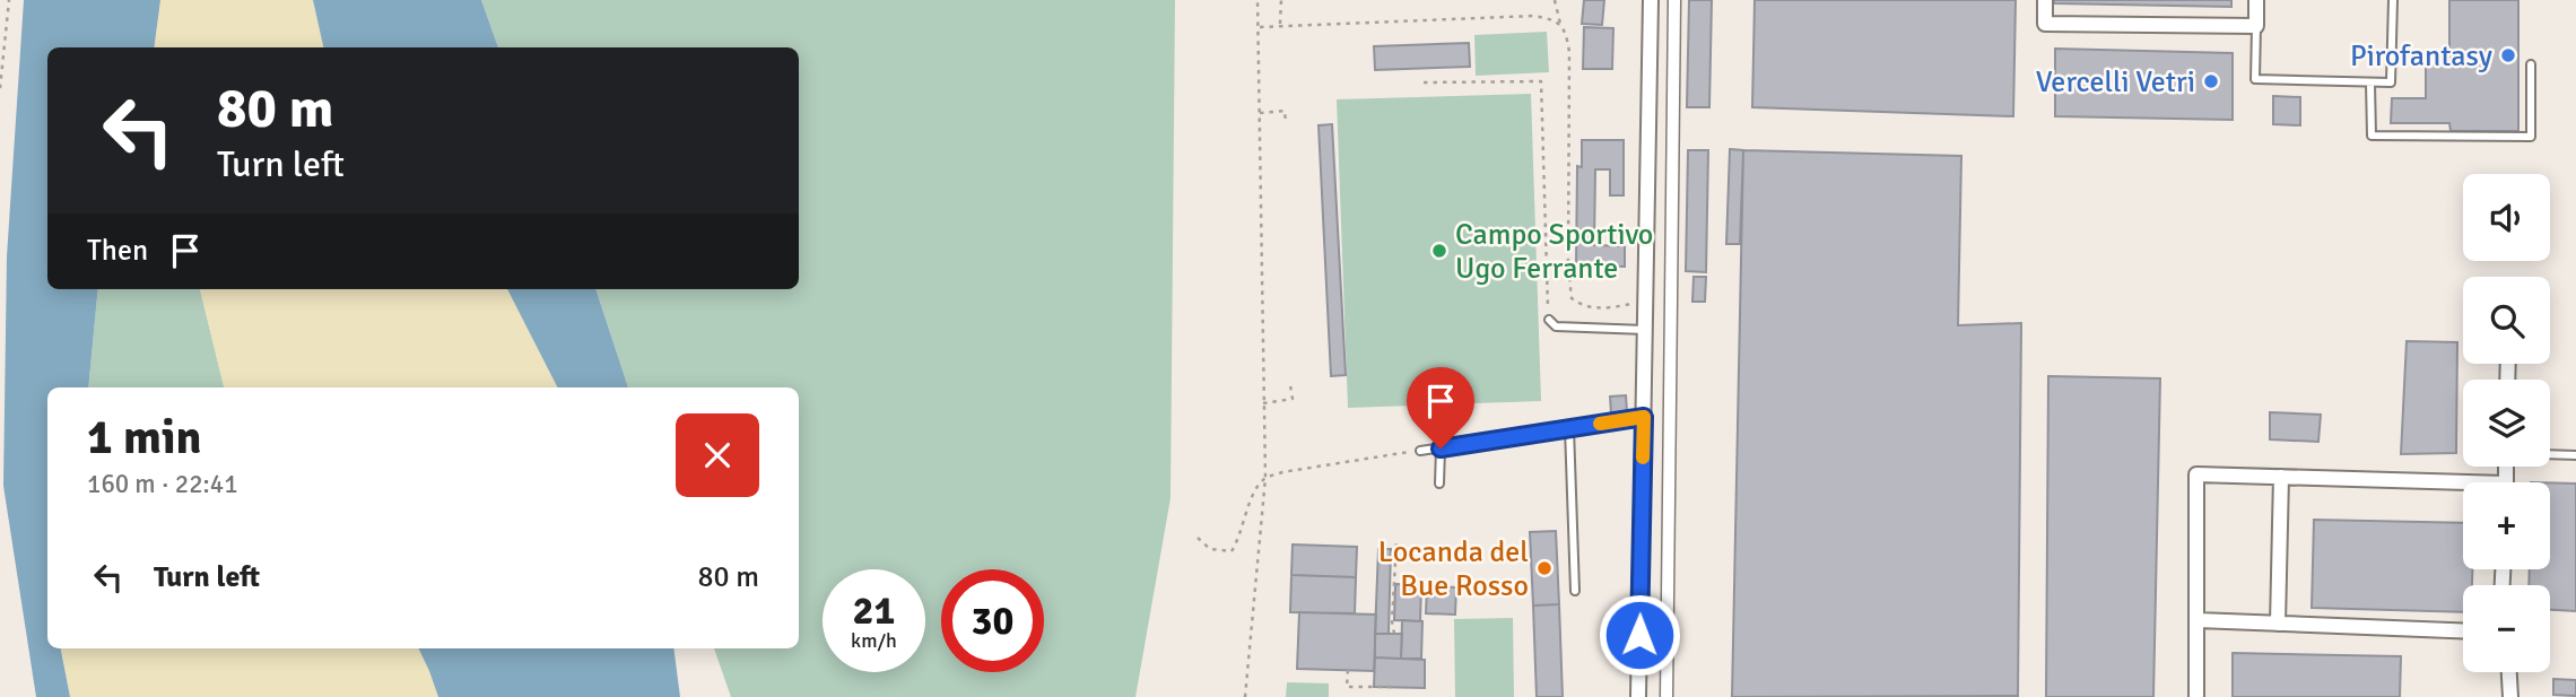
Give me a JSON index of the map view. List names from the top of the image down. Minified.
{"places":["Pirofantasy","Vercelli Vetri","Campo Sportivo Ugo Ferrante","Locanda del Bue Rosso"],"page":{"turn":["80 m","Turn left"],"map_buttons":["+","−"],"then":"Then","heading":["1 min","160 m · 22:41"],"list":[{"name":"Turn left","value":"80 m"}],"speed":"21 km/h","limit":"30"}}
